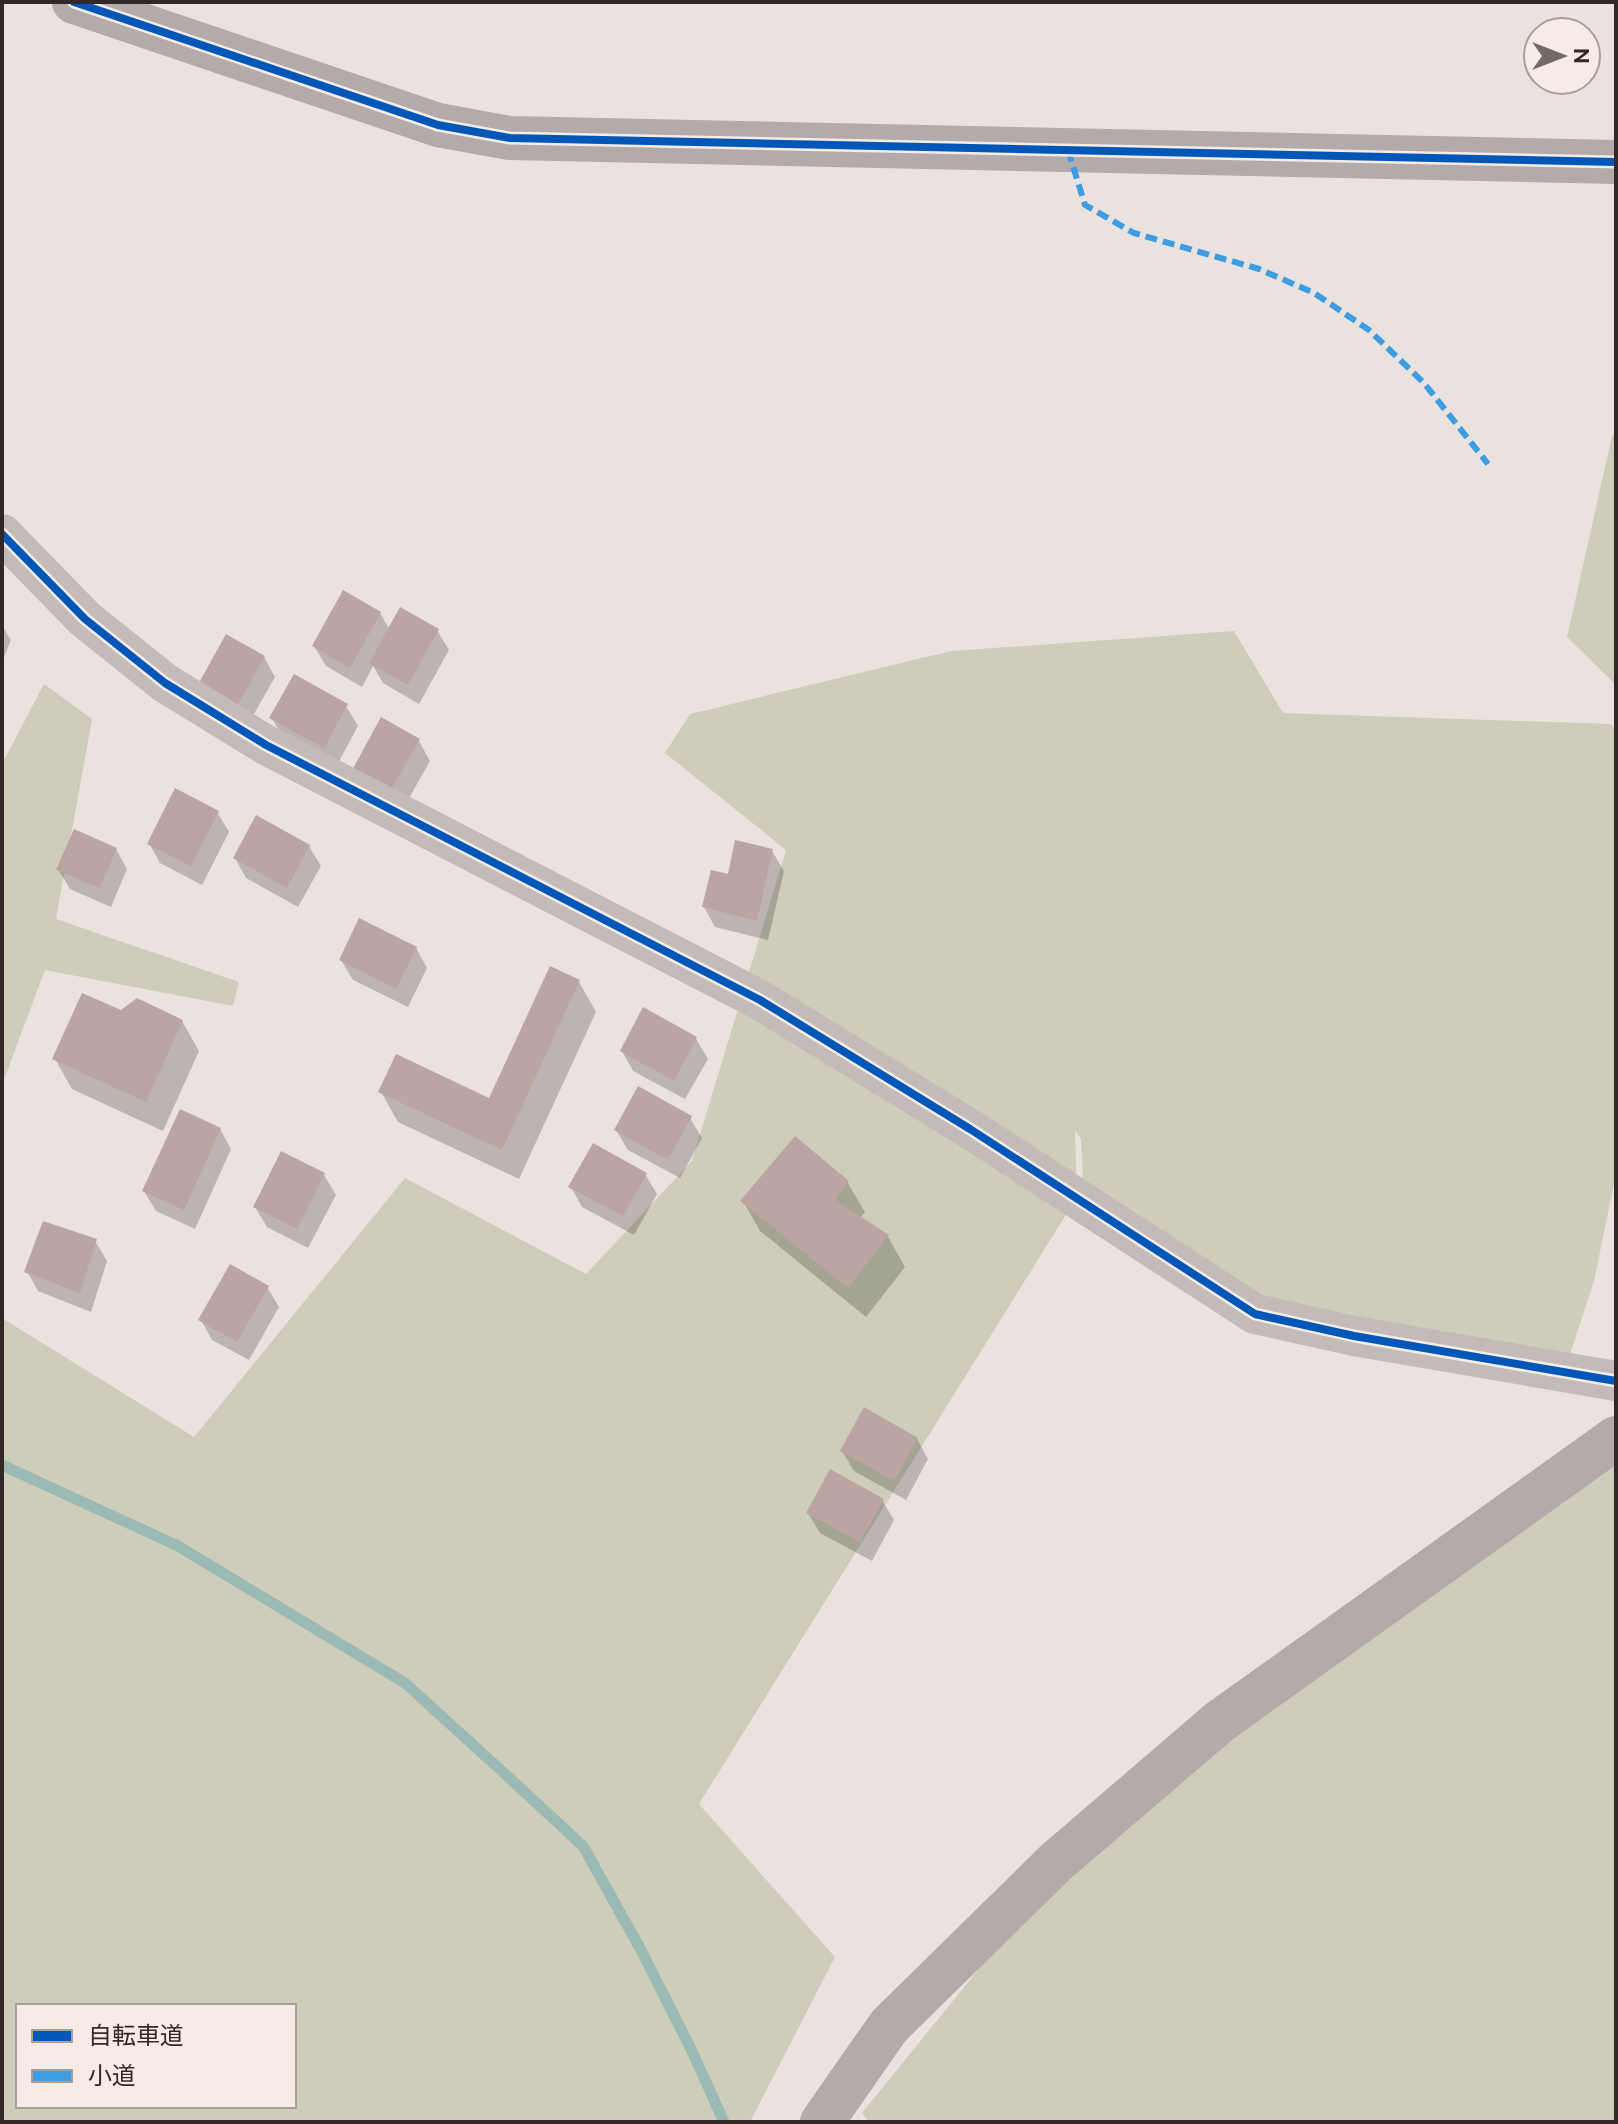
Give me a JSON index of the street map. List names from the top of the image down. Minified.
{"legend":["自転車道","小道"],"north":"right"}
